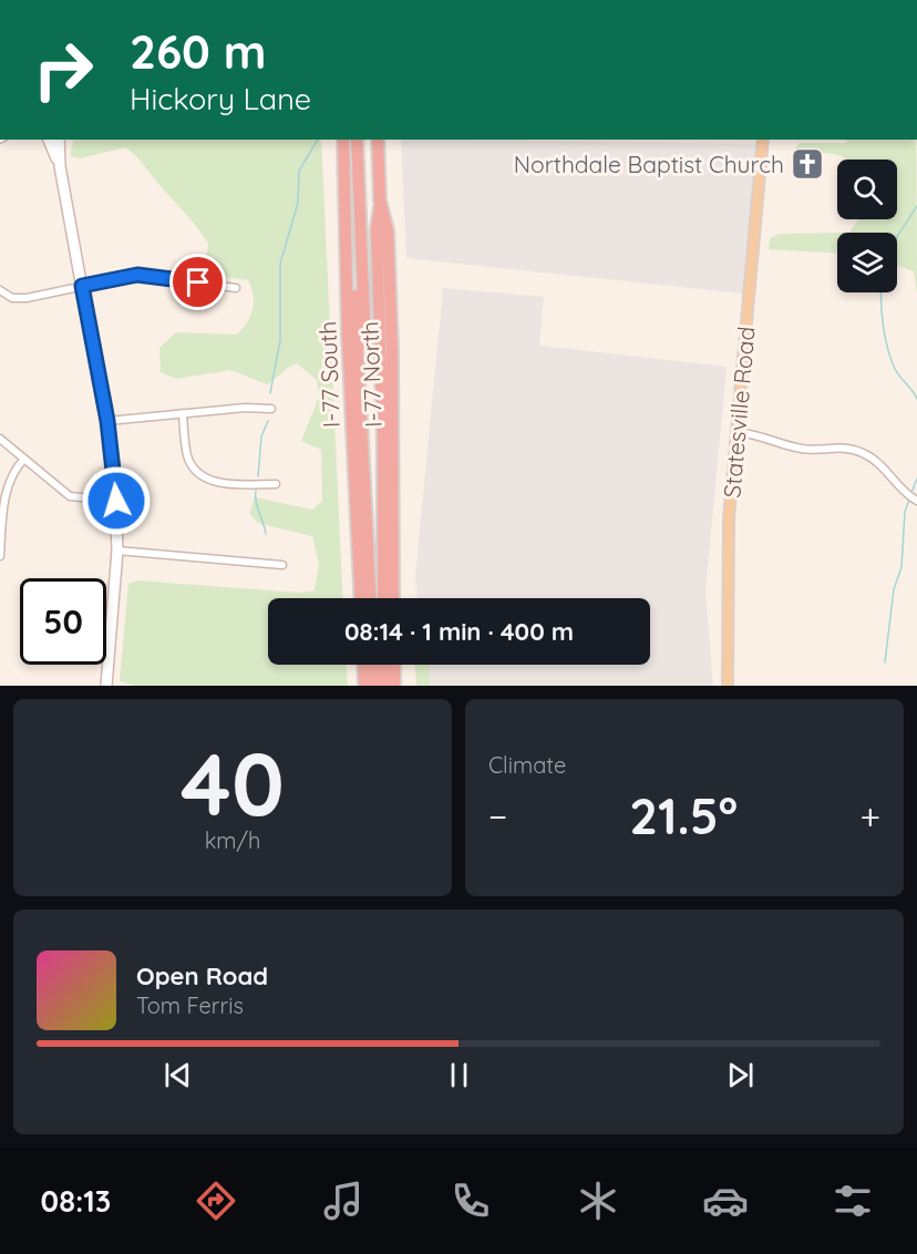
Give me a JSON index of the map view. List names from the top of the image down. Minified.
{"streets":{"highway":["I-77 South","I-77 North"],"main road":["Statesville Road"]},"places":{"church":["Northdale Baptist Church"]},"page":{"turn":["260 m","Hickory Lane"],"limit":"50","trip":"08:14 · 1 min · 400 m","tile":[["40","km/h"],"Climate"],"heat":["−","21.5°","+"],"song":["Open Road","Tom Ferris"],"tabs":"08:13"}}
